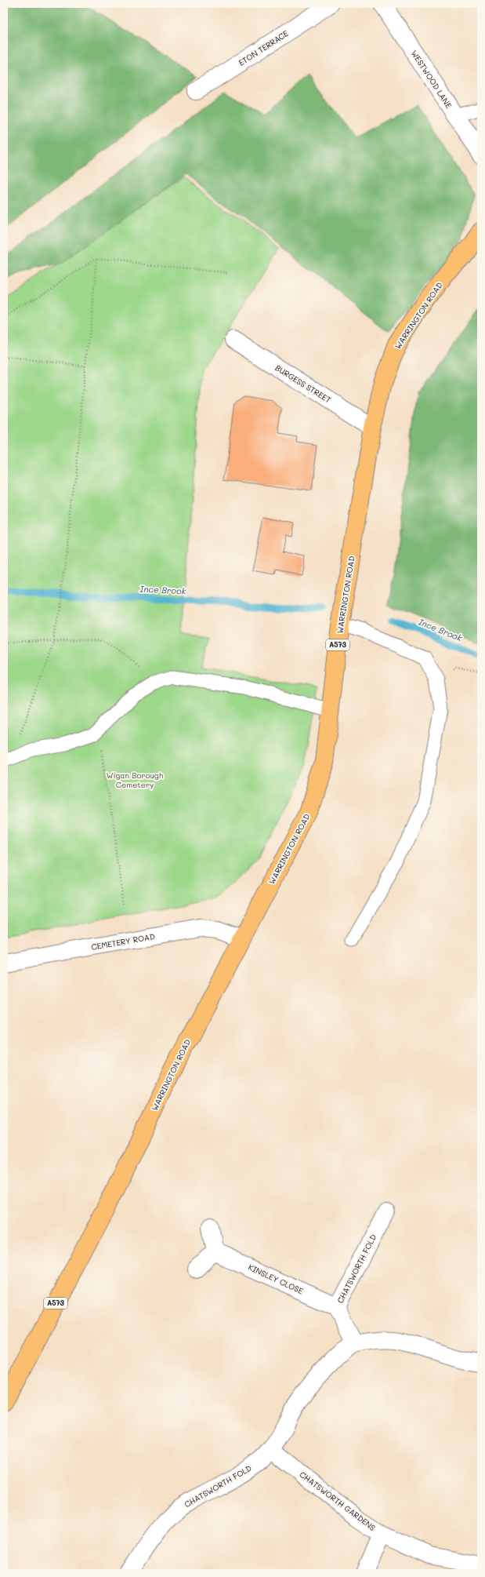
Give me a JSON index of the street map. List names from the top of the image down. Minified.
{"streets":{"main road":["WARRINGTON ROAD","A573"],"street":["ETON TERRACE","WESTWOOD LANE","BURGESS STREET","CEMETERY ROAD","CHATSWORTH FOLD","KINSLEY CLOSE","CHATSWORTH GARDENS"]},"crossings":[["WARRINGTON ROAD","BURGESS STREET"],["WARRINGTON ROAD","CEMETERY ROAD"],["CHATSWORTH FOLD","KINSLEY CLOSE"],["CHATSWORTH FOLD","CHATSWORTH GARDENS"]],"water":["Ince Brook"],"parks":["Wigan Borough Cemetery"]}
